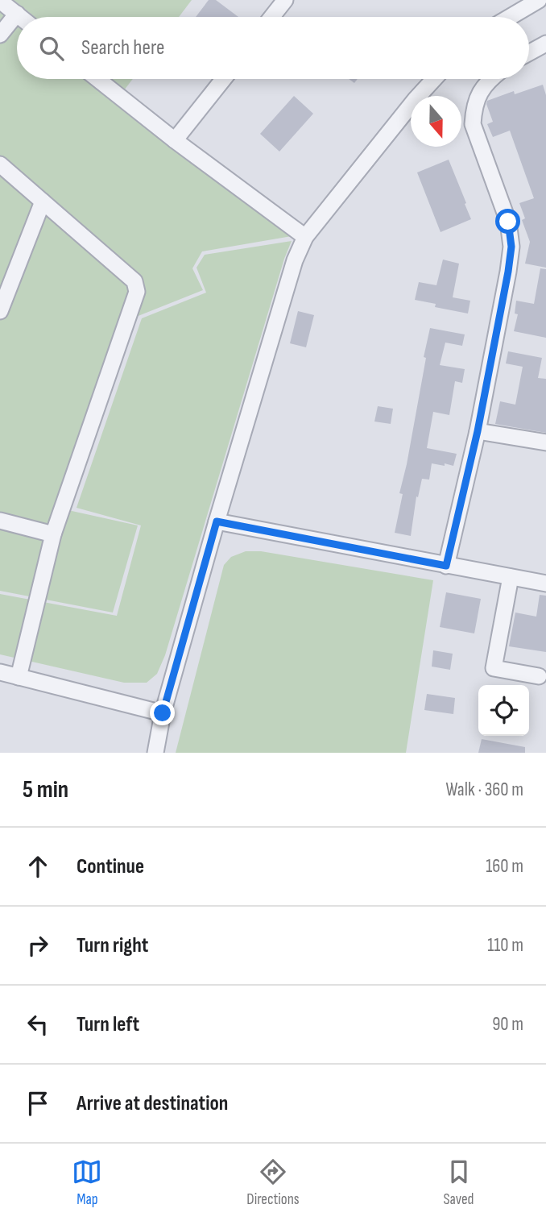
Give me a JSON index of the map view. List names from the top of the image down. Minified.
{"north":"bottom","page":{"search":"Search here","heading":["5 min","Walk · 360 m"],"list":[["Continue","160 m"],["Turn right","110 m"],["Turn left","90 m"],"Arrive at destination"],"nav":["Map","Directions","Saved"]}}
